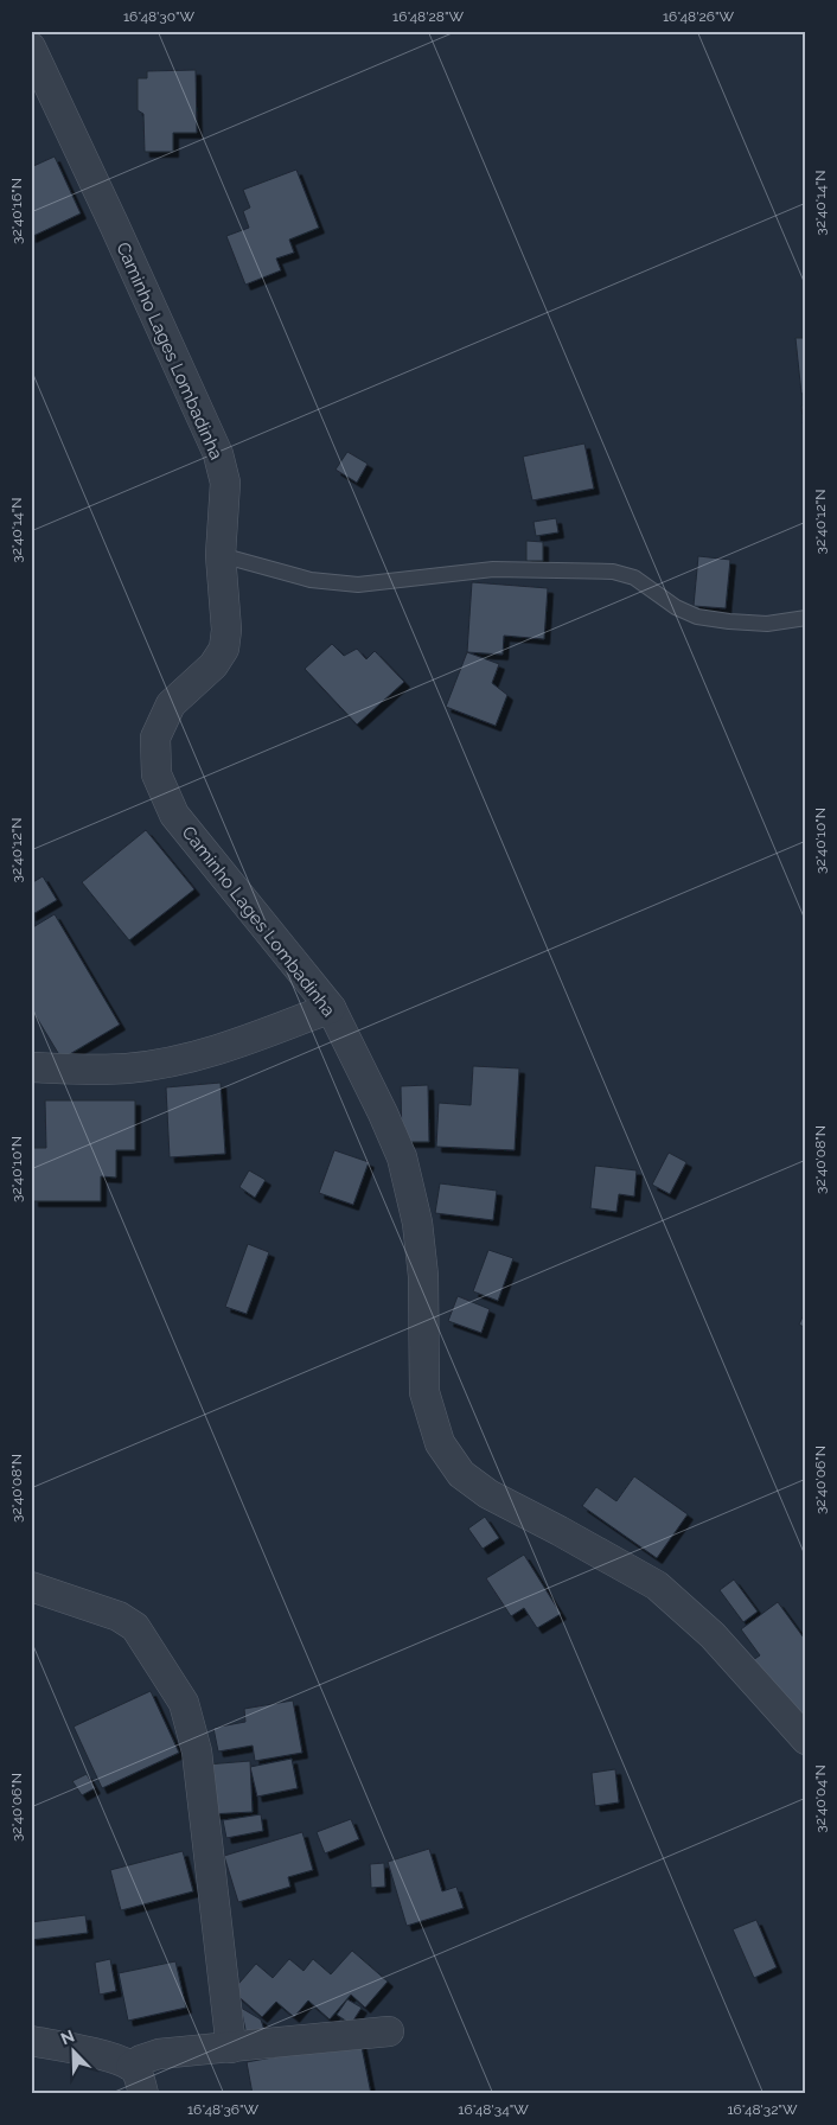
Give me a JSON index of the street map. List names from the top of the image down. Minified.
{"streets":{"street":["Caminho Lages Lombadinha"]},"north":"top left","coordinates":["16°48'30\"W","16°48'28\"W","16°48'26\"W","32°40'14\"N","32°40'16\"N","32°40'12\"N","32°40'10\"N","32°40'08\"N","32°40'06\"N","32°40'04\"N","16°48'36\"W","16°48'34\"W","16°48'32\"W"]}
